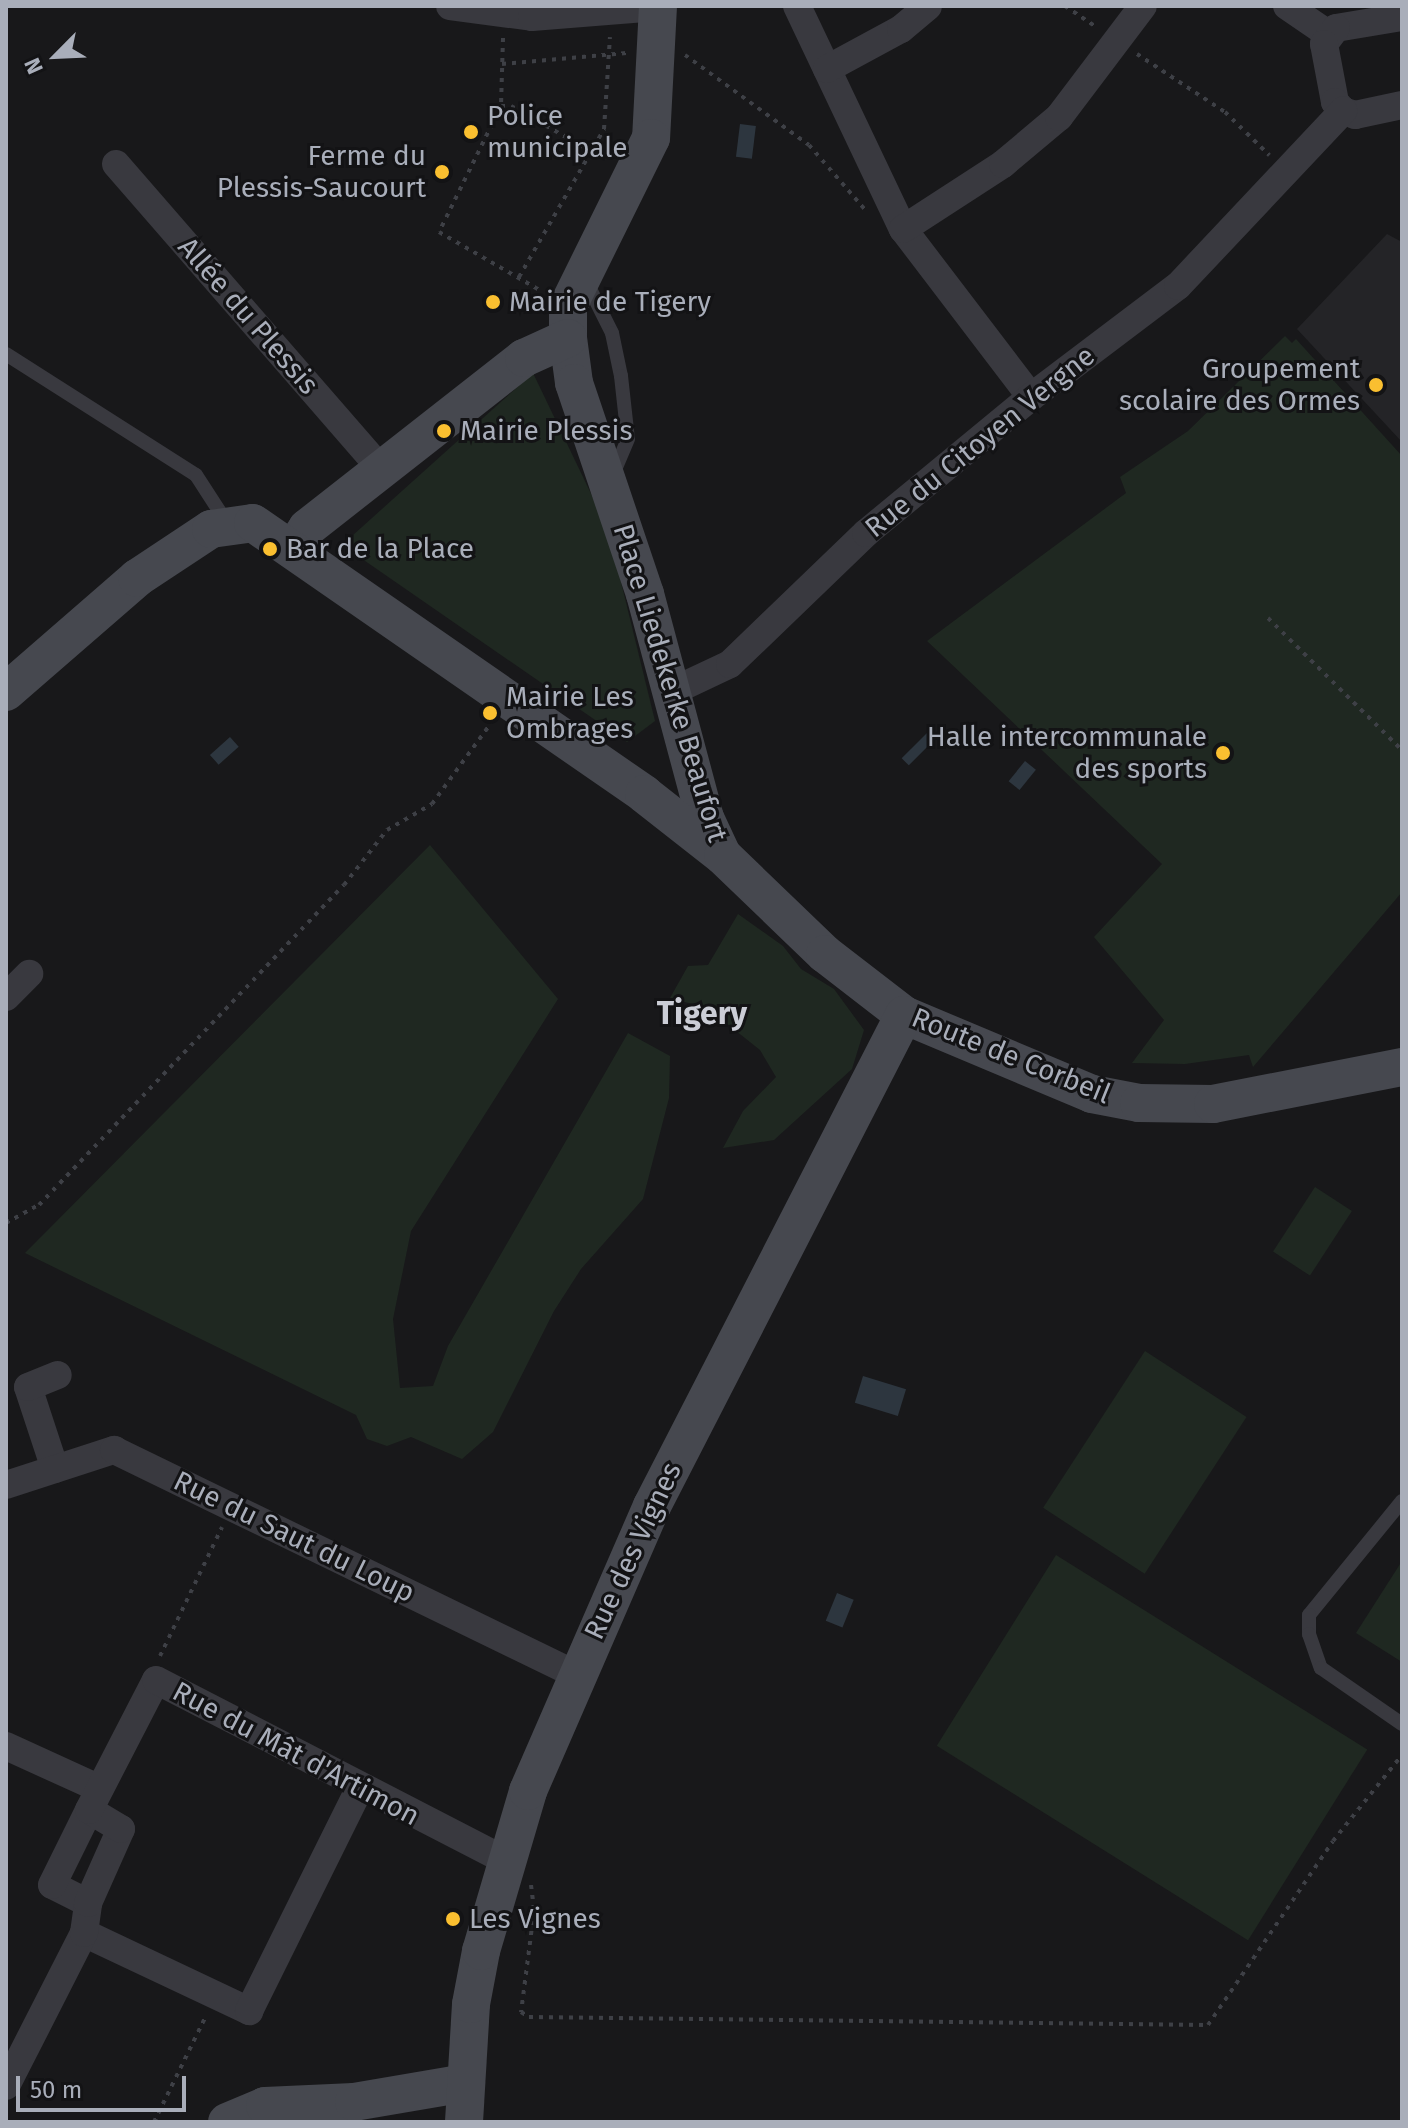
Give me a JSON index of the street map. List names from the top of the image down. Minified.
{"streets":{"street":["Allée du Plessis","Rue du Citoyen Vergne","Place Liedekerke Beaufort","Route de Corbeil","Rue du Saut du Loup","Rue des Vignes","Rue du Mât d'Artimon"]},"crossings":[["Rue du Citoyen Vergne","Place Liedekerke Beaufort"],["Place Liedekerke Beaufort","Route de Corbeil"],["Route de Corbeil","Rue des Vignes"],["Rue du Saut du Loup","Rue des Vignes"],["Rue des Vignes","Rue du Mât d'Artimon"]],"districts":["Tigery"],"places":["Police municipale","Ferme du Plessis-Saucourt","Mairie de Tigery","Groupement scolaire des Ormes","Mairie Plessis","Bar de la Place","Mairie Les Ombrages","Halle intercommunale des sports","Les Vignes"],"scale_bar":"50 m","north":"bottom left"}
